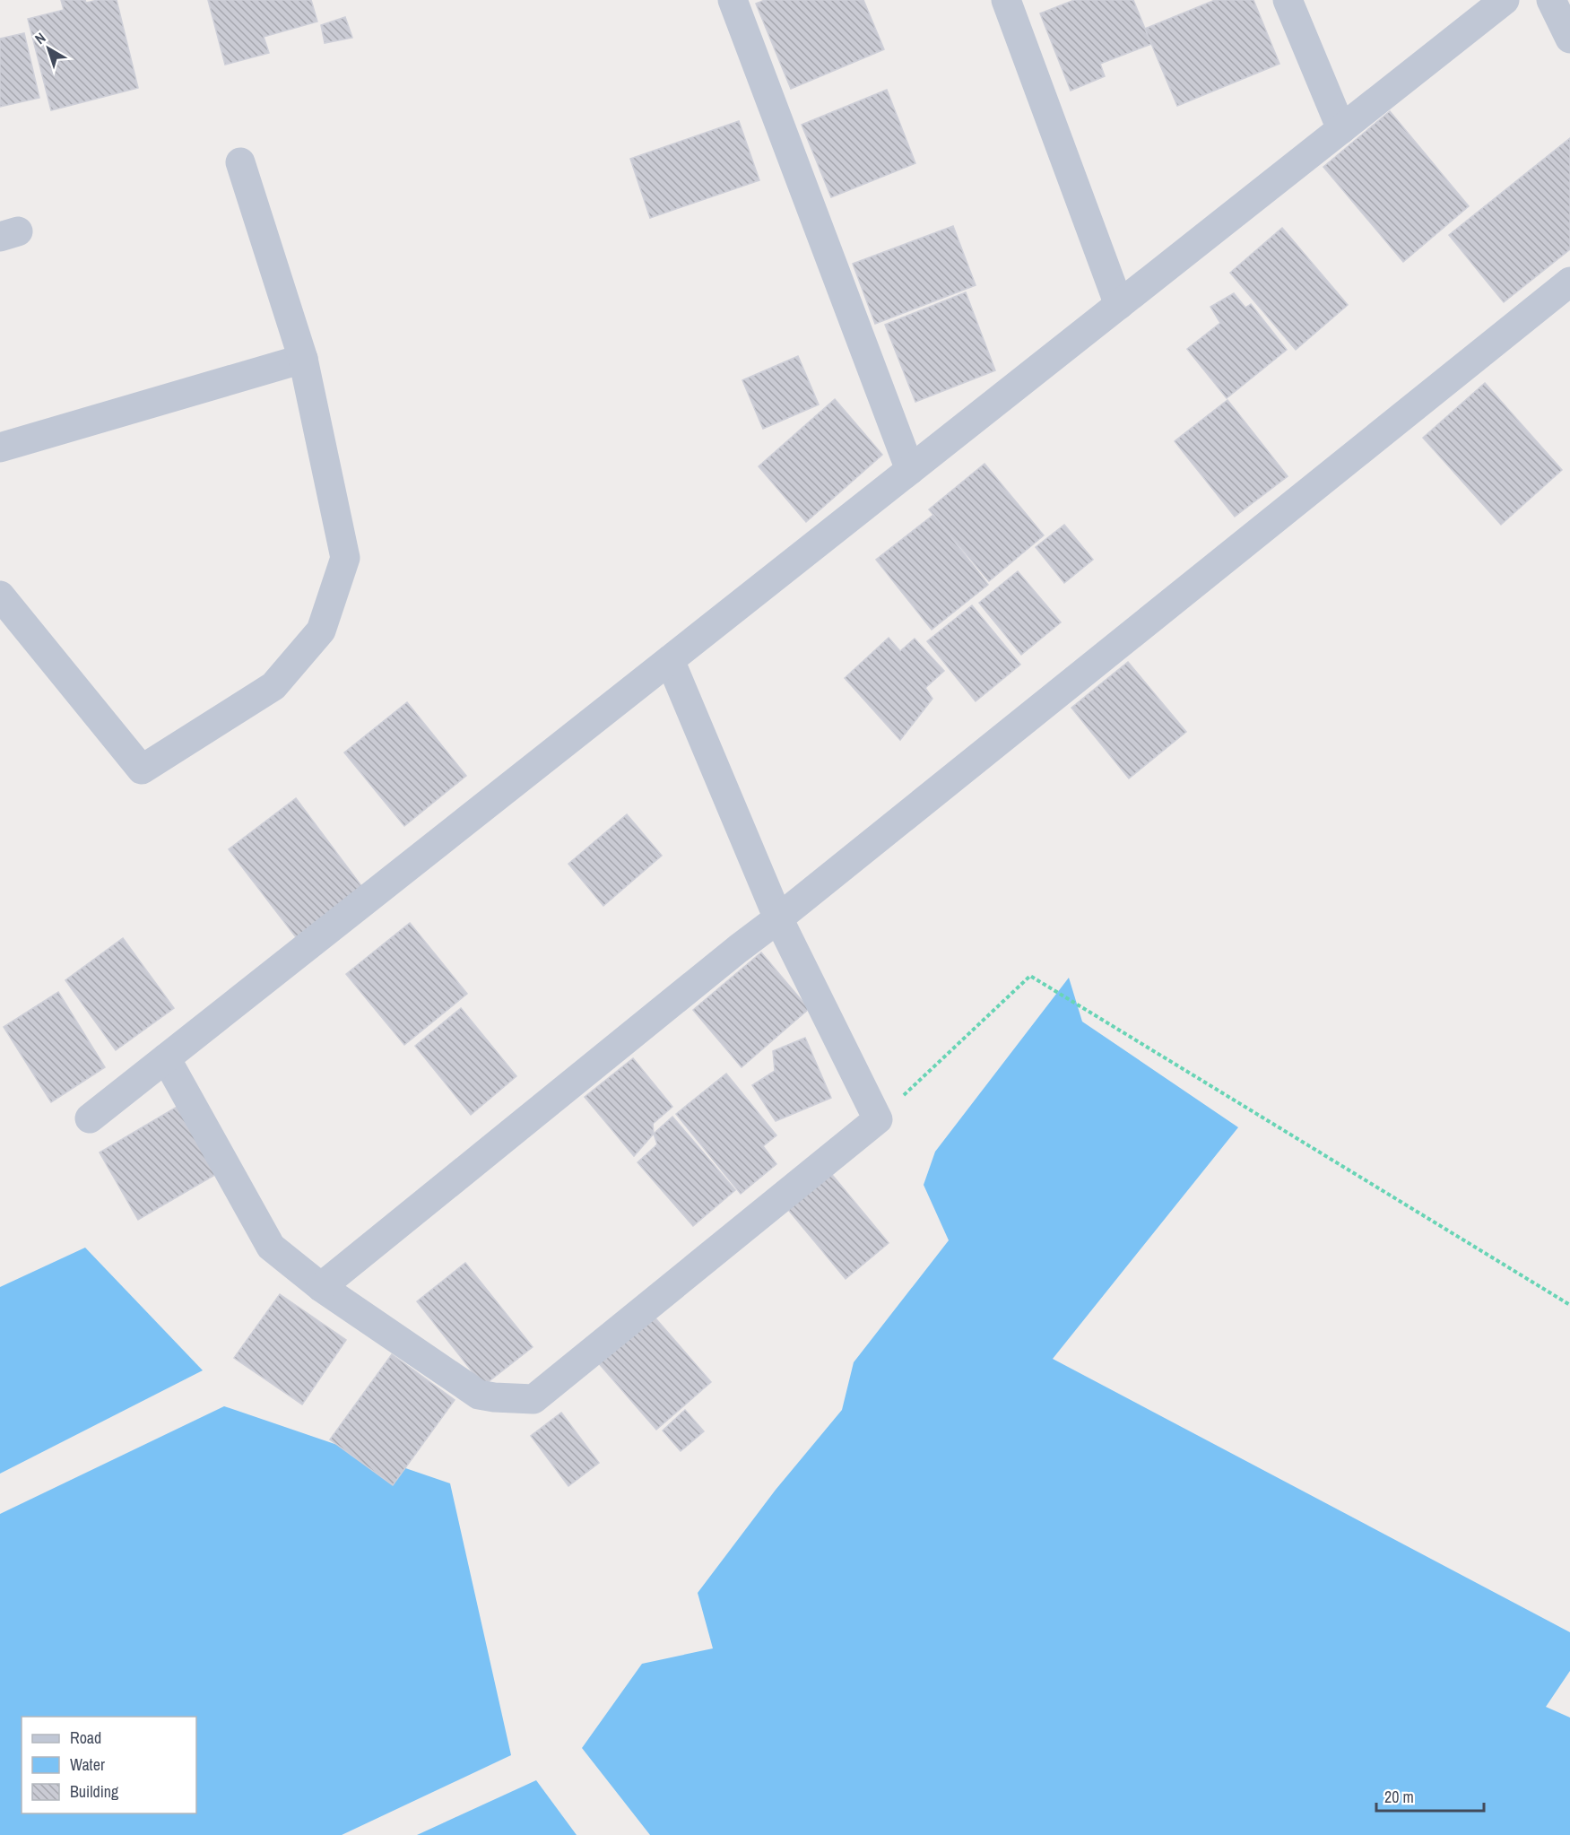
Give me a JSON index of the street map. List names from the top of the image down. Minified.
{"legend":["Road","Water","Building"],"scale_bar":"20 m","north":"top left"}
